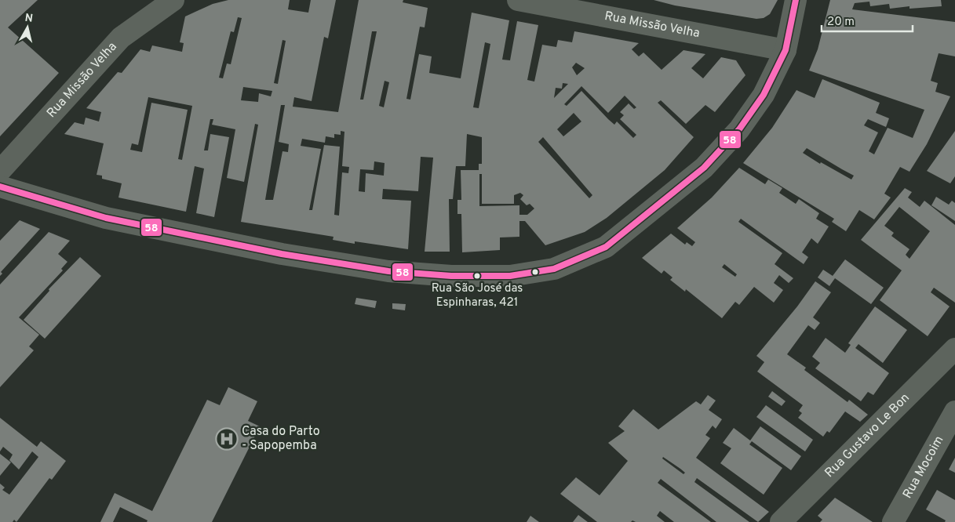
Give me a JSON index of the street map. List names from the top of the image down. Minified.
{"streets":{"street":["Rua Missão Velha","Rua Gustavo Le Bon","Rua Mocoim"]},"places":{"other":["Rua São José das Espinharas, 421"],"hospital":["Casa do Parto - Sapopemba"]},"lines":["transit line 58"],"scale_bar":"20 m","north":"top"}
